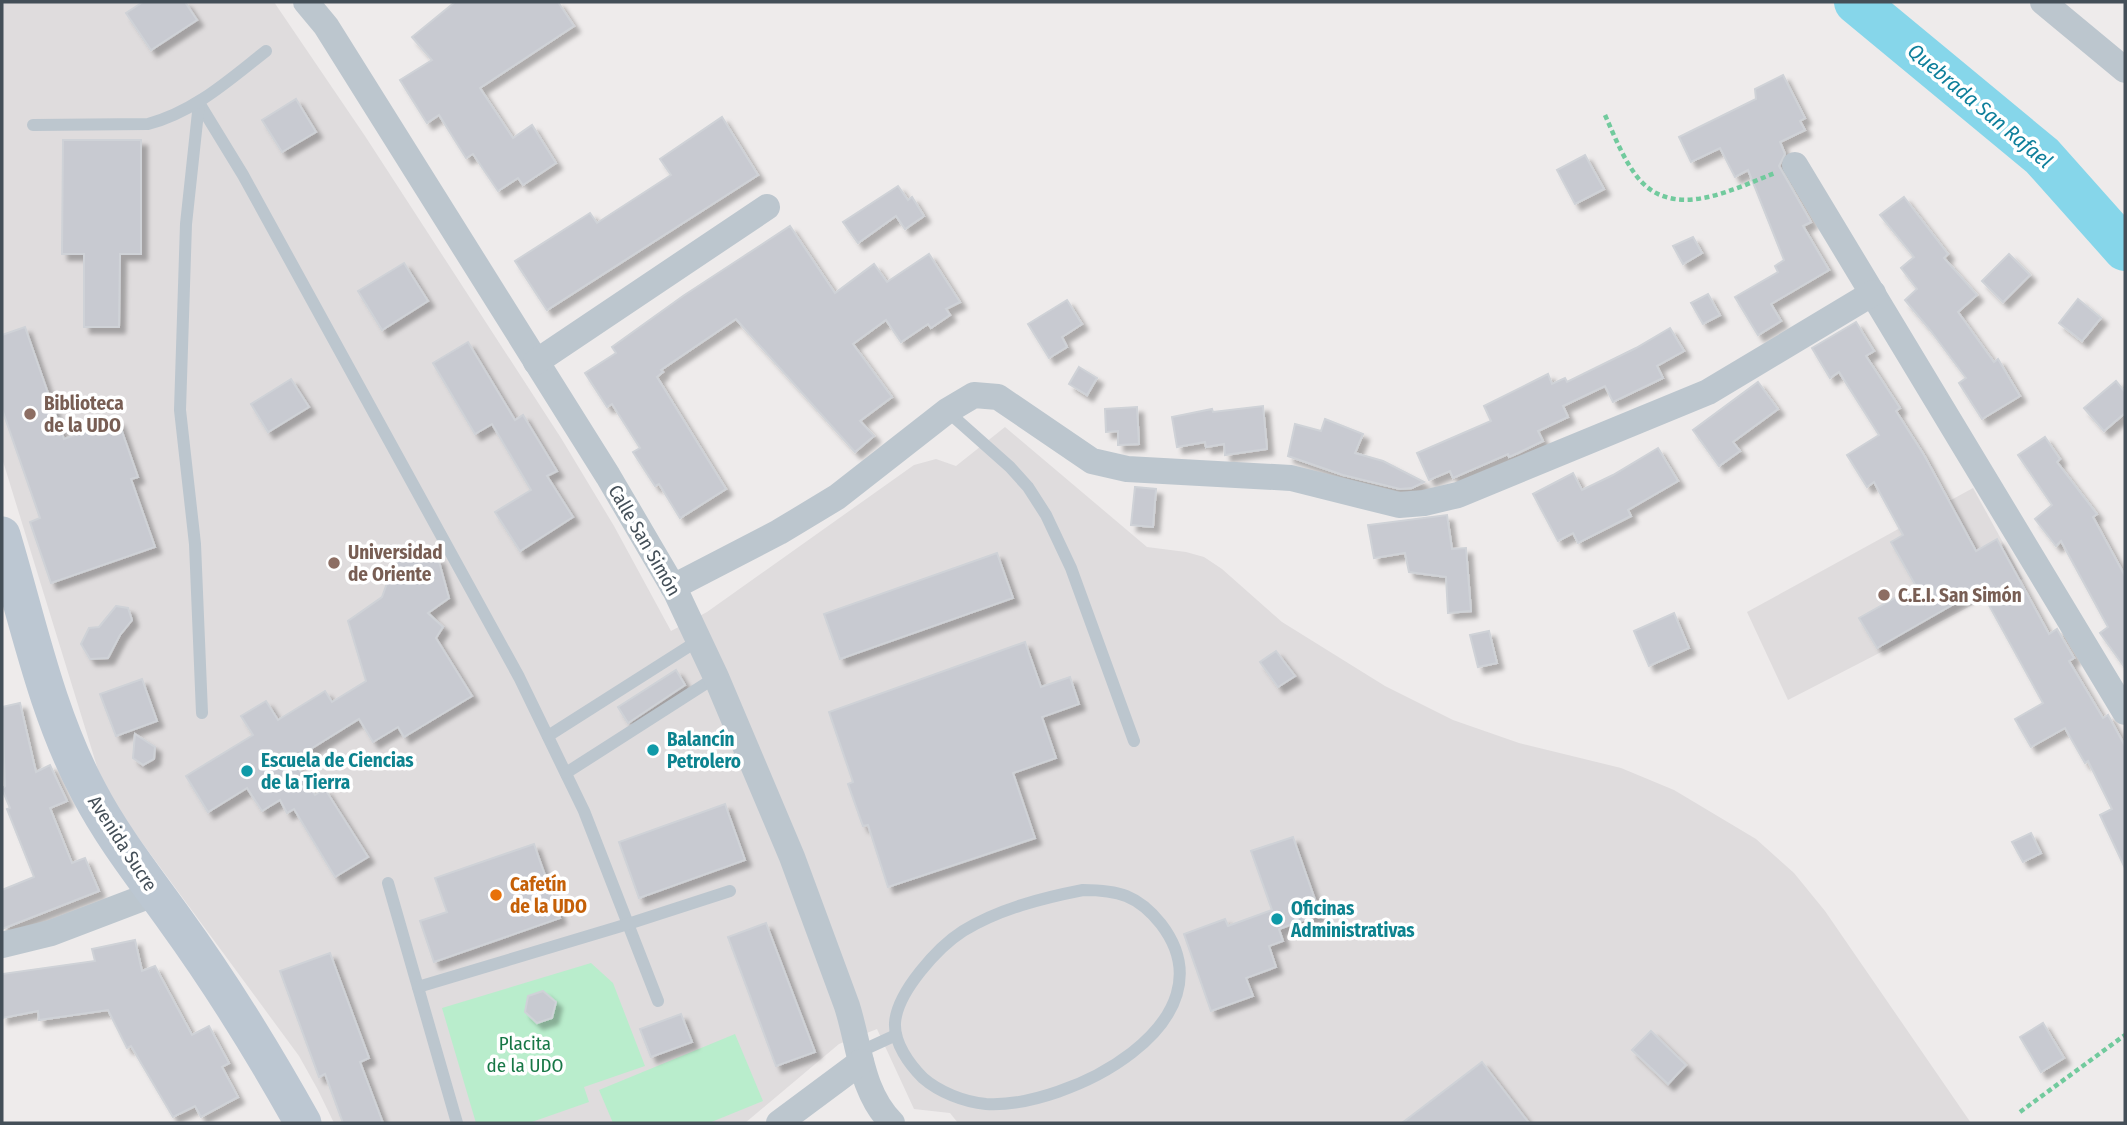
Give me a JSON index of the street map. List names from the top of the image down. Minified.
{"streets":{"street":["Calle San Simón","Avenida Sucre"]},"water":["Quebrada San Rafael"],"parks":["Placita de la UDO"],"places":["Biblioteca de la UDO","Universidad de Oriente","C.E.I. San Simón","Balancín Petrolero","Escuela de Ciencias de la Tierra","Cafetín de la UDO","Oficinas Administrativas"]}
